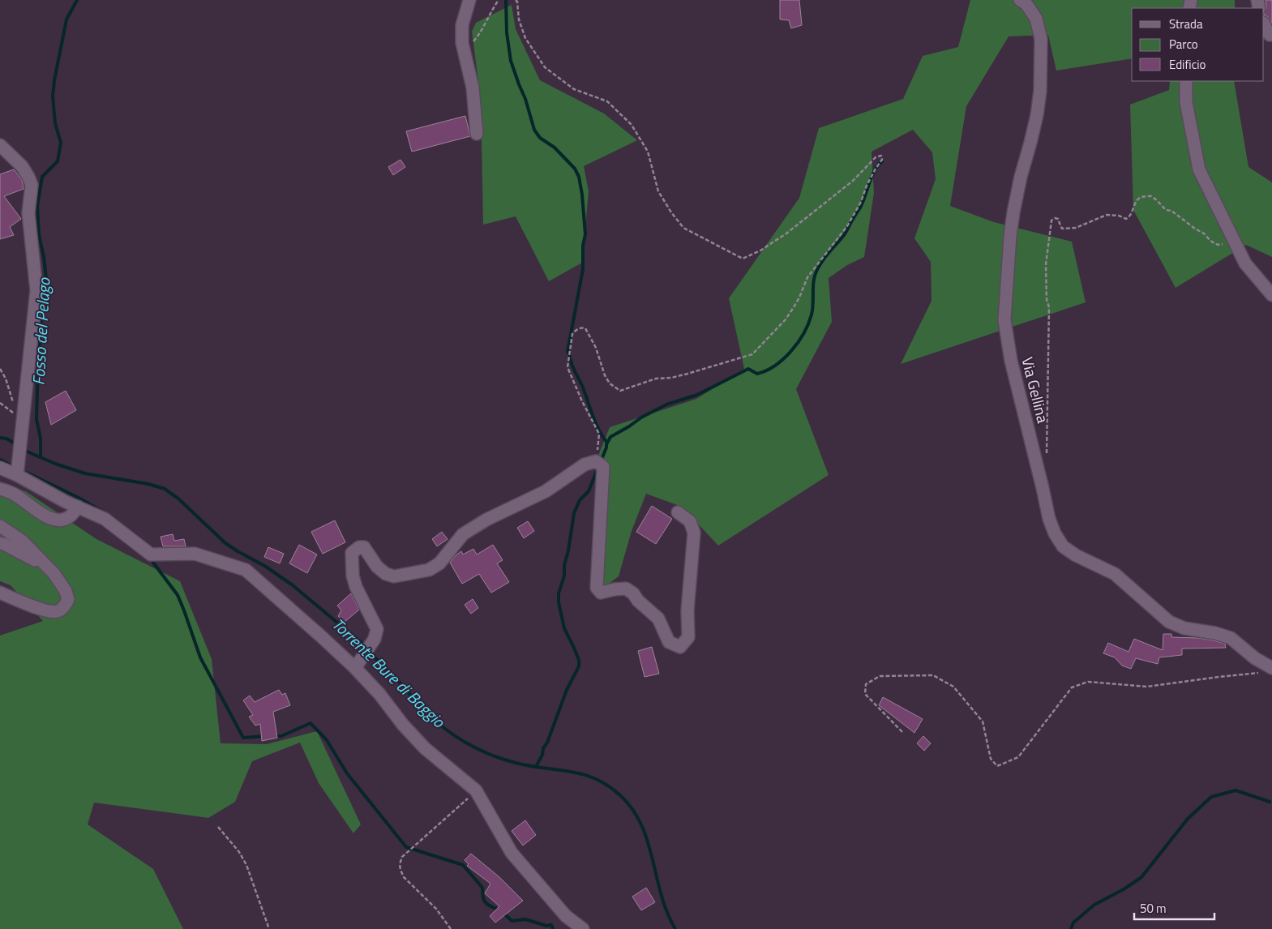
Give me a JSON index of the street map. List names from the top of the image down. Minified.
{"streets":{"street":["Via Gellina"]},"water":["Fosso del Pelago","Torrente Bure di Baggio"],"legend":["Strada","Parco","Edificio"],"scale_bar":"50 m"}
